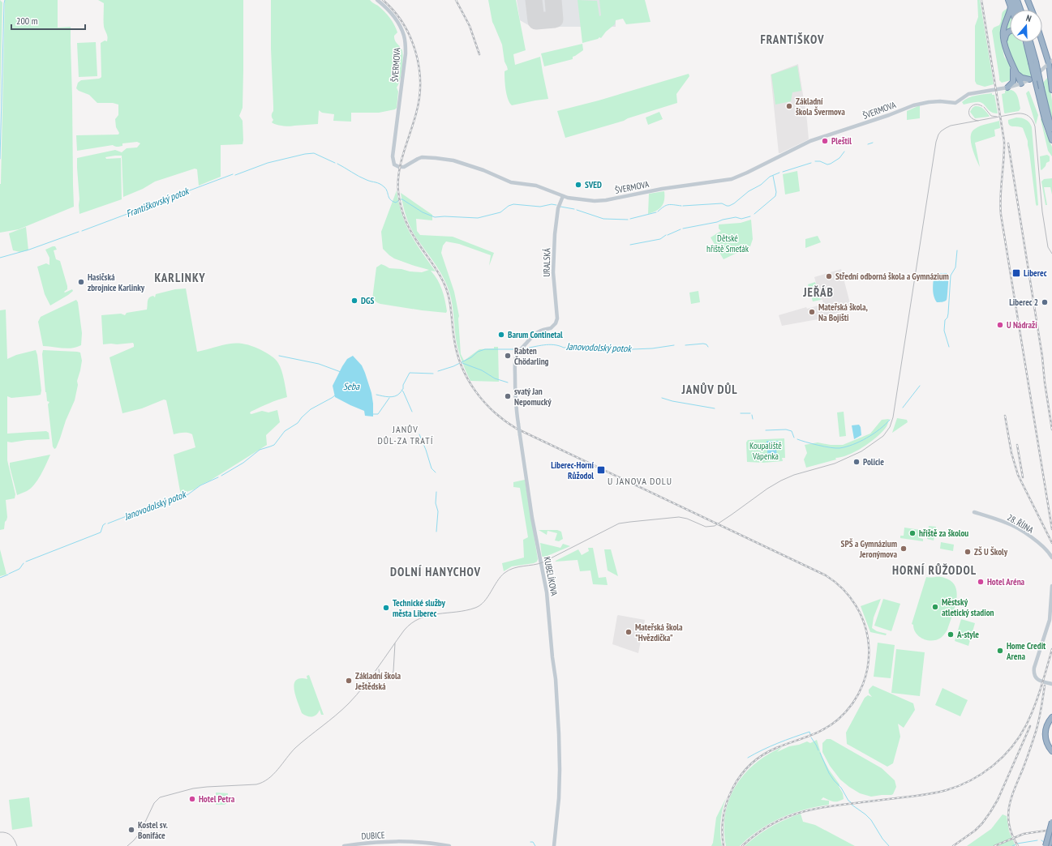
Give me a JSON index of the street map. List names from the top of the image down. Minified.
{"streets":{"street":["ŠVERMOVA","URALSKÁ","28. ŘÍJNA","KUBELÍKOVA","DUBICE"]},"crossings":[["ŠVERMOVA","URALSKÁ"],["URALSKÁ","KUBELÍKOVA"]],"districts":["FRANTIŠKOV","KARLINKY","JEŘÁB","JANŮV DŮL","JANŮV DŮL-ZA TRATÍ","U JANOVA DOLU","HORNÍ RŮŽODOL","DOLNÍ HANYCHOV"],"water":["Františkovský potok","Janovodolský potok","Seba"],"parks":["Dětské hřiště Smeťák","Koupaliště Vápenka"],"places":{"other":["Základní škola Švermova","Pleštil","SVED","Střední odborná škola a Gymnázium","Hasičská zbrojnice Karlinky","DGS","Liberec 2","Mateřská škola, Na Bojišti","U Nádraží","Barum Continetal","Rabten Čhödarling","svatý Jan Nepomucký","Policie","hřiště za školou","SPŠ a Gymnázium Jeronýmova","ZŠ U Školy","Hotel Aréna","Městský atletický stadion","Technické služby města Liberec","Mateřská škola \"Hvězdička\"","A-style","Home Credit Arena","Základní škola Ještědská","Hotel Petra","Kostel sv. Bonifáce"],"transit":["Liberec","Liberec-Horní Růžodol"]},"scale_bar":"200 m","north":"top"}
